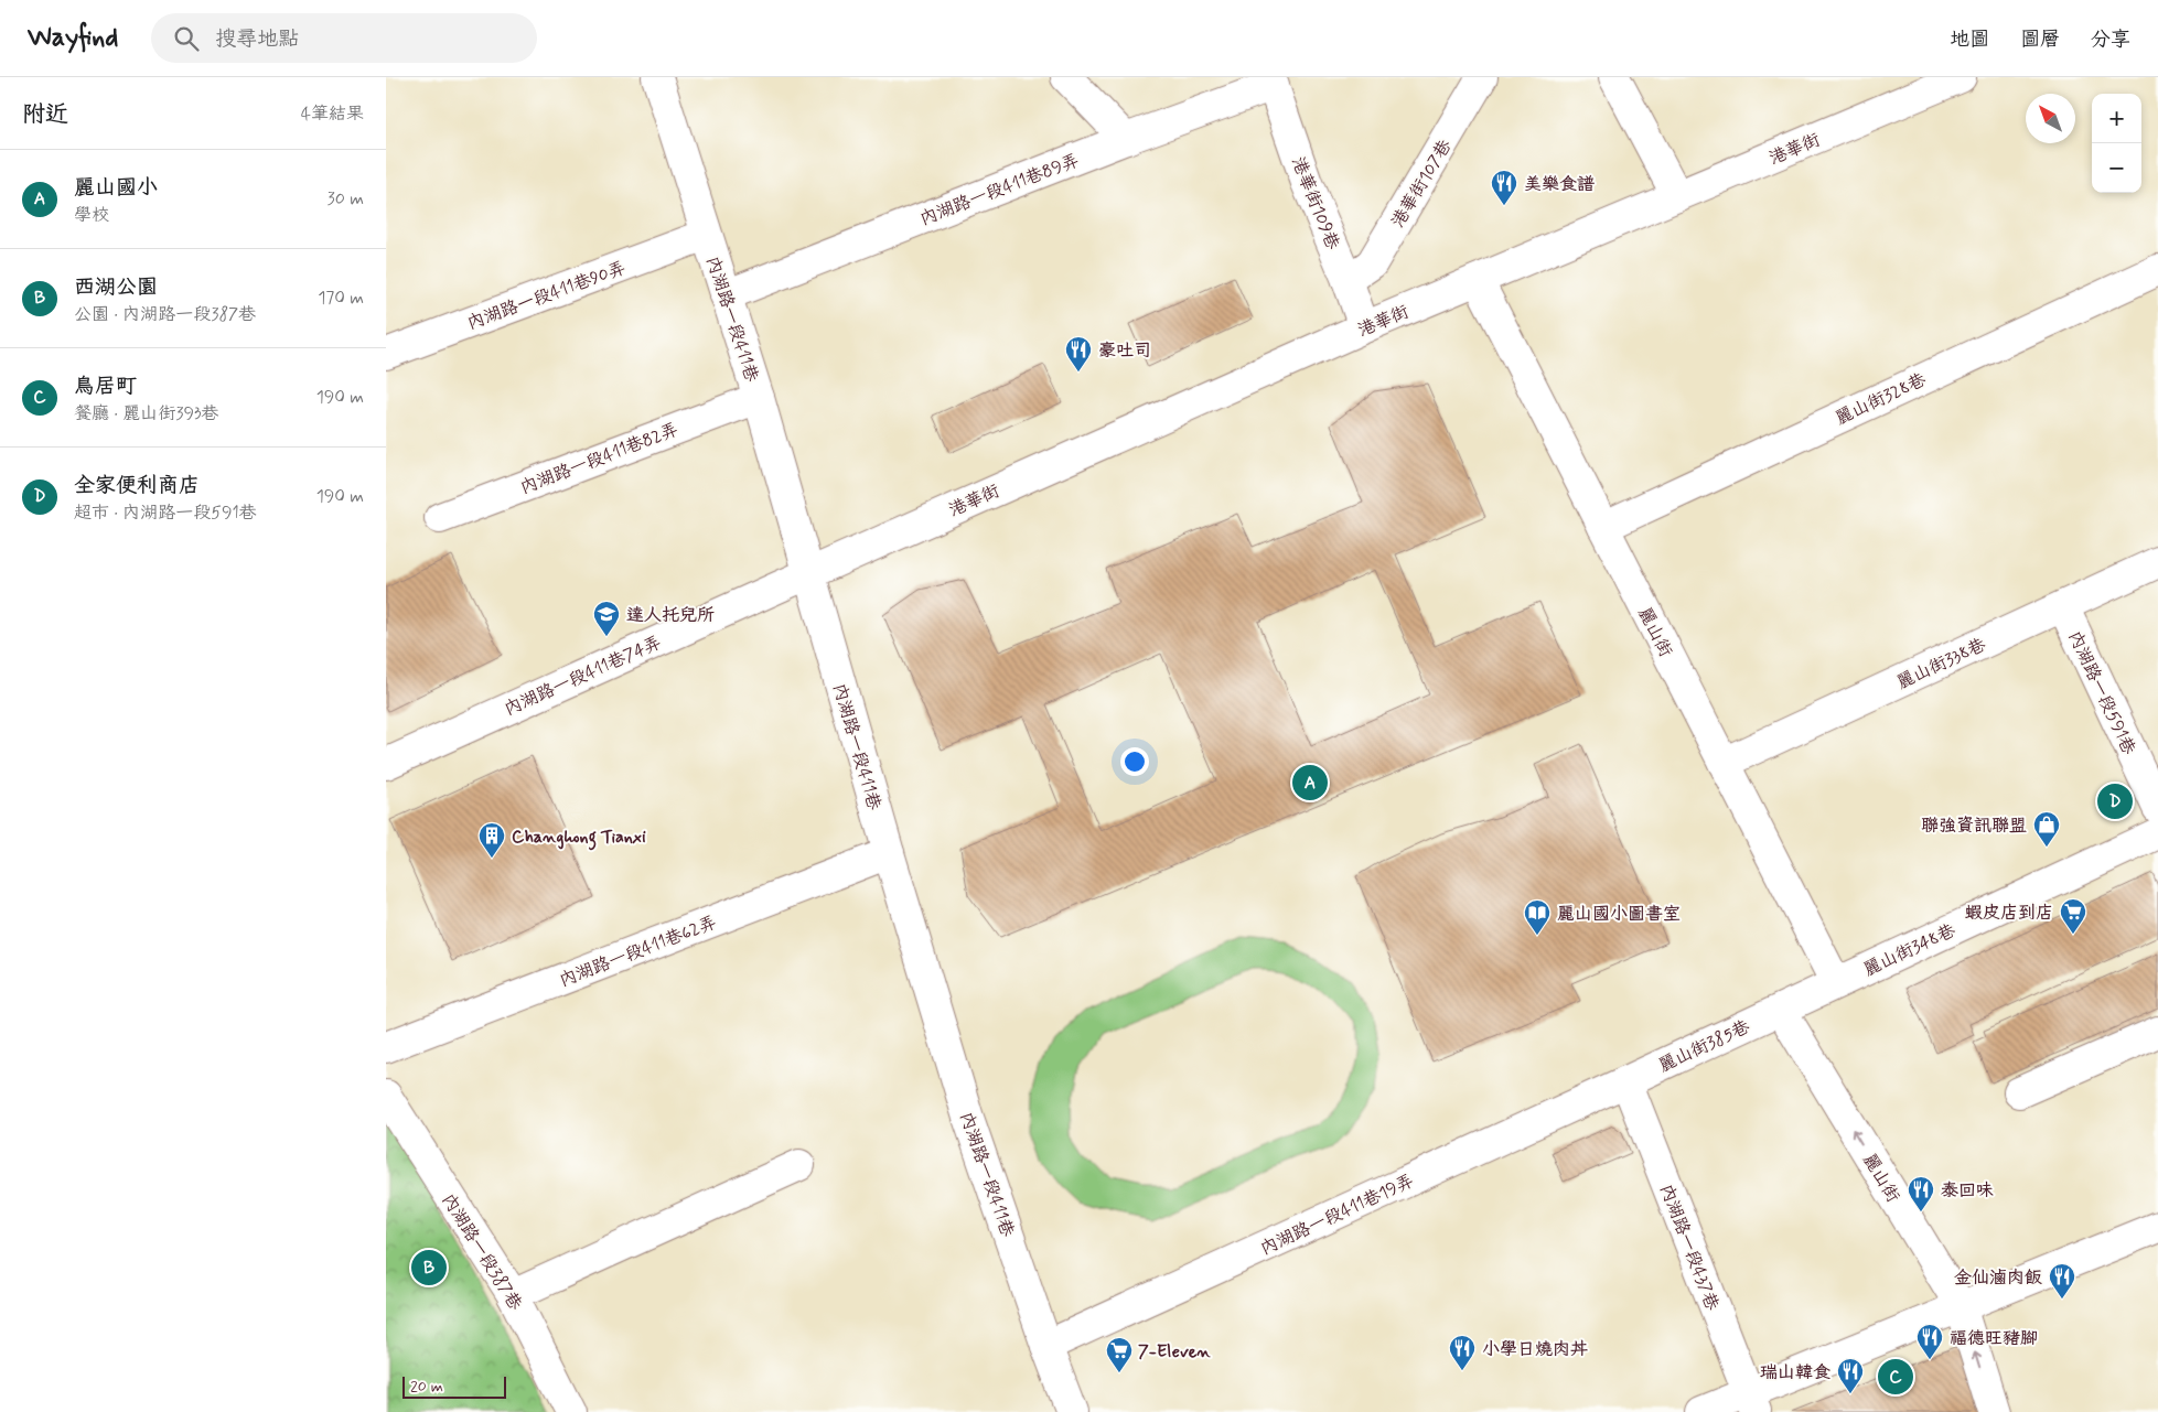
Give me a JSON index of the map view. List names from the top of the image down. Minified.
{"streets":{"street":["港華街","港華街107巷","內湖路一段411巷89弄","港華街109巷","內湖路一段411巷90弄","內湖路一段411巷","麗山街328巷","內湖路一段411巷82弄","麗山街","麗山街338巷","內湖路一段411巷74弄","內湖路一段591巷","麗山街348巷","內湖路一段411巷62弄","麗山街385巷","內湖路一段411巷19弄","內湖路一段437巷","內湖路一段387巷"]},"crossings":[["港華街","港華街109巷"],["港華街","內湖路一段411巷"],["港華街","麗山街"],["港華街","內湖路一段411巷74弄"],["港華街107巷","港華街109巷"],["內湖路一段411巷89弄","港華街109巷"],["內湖路一段411巷89弄","內湖路一段411巷"],["內湖路一段411巷90弄","內湖路一段411巷"],["內湖路一段411巷","內湖路一段411巷82弄"],["內湖路一段411巷","內湖路一段411巷74弄"],["內湖路一段411巷","內湖路一段411巷62弄"],["內湖路一段411巷","內湖路一段411巷19弄"],["麗山街328巷","麗山街"],["麗山街","麗山街338巷"],["麗山街","麗山街348巷"],["麗山街","麗山街385巷"],["麗山街338巷","內湖路一段591巷"],["麗山街348巷","麗山街385巷"],["麗山街385巷","內湖路一段411巷19弄"],["麗山街385巷","內湖路一段437巷"],["內湖路一段411巷19弄","內湖路一段437巷"]],"one_way":["麗山街"],"places":{"restaurant":["美樂食譜","豪吐司","泰回味","金仙滷肉飯","福德旺豬腳","小學日燒肉丼","瑞山韓食"],"school or university":["達人托兒所"],"shop":["聯強資訊聯盟"],"building":["Changhong Tianxi"],"supermarket":["蝦皮店到店","7-Eleven"],"library":["麗山國小圖書室"]},"scale_bar":"20 m","north":"top left","page":{"header":"Wayfind","search":"搜尋地點","nav":["地圖","圖層","分享"],"heading":["附近","4筆結果"],"map_buttons":["+","−"],"list":[{"mark":"A","name":"麗山國小","note":"學校","value":"30 m"},{"mark":"B","name":"西湖公園","note":"公園 · 內湖路一段387巷","value":"170 m"},{"mark":"C","name":"鳥居町","note":"餐廳 · 麗山街393巷","value":"190 m"},{"mark":"D","name":"全家便利商店","note":"超市 · 內湖路一段591巷","value":"190 m"}],"pins":["A","D","B","C"],"scale":"20 m"}}
